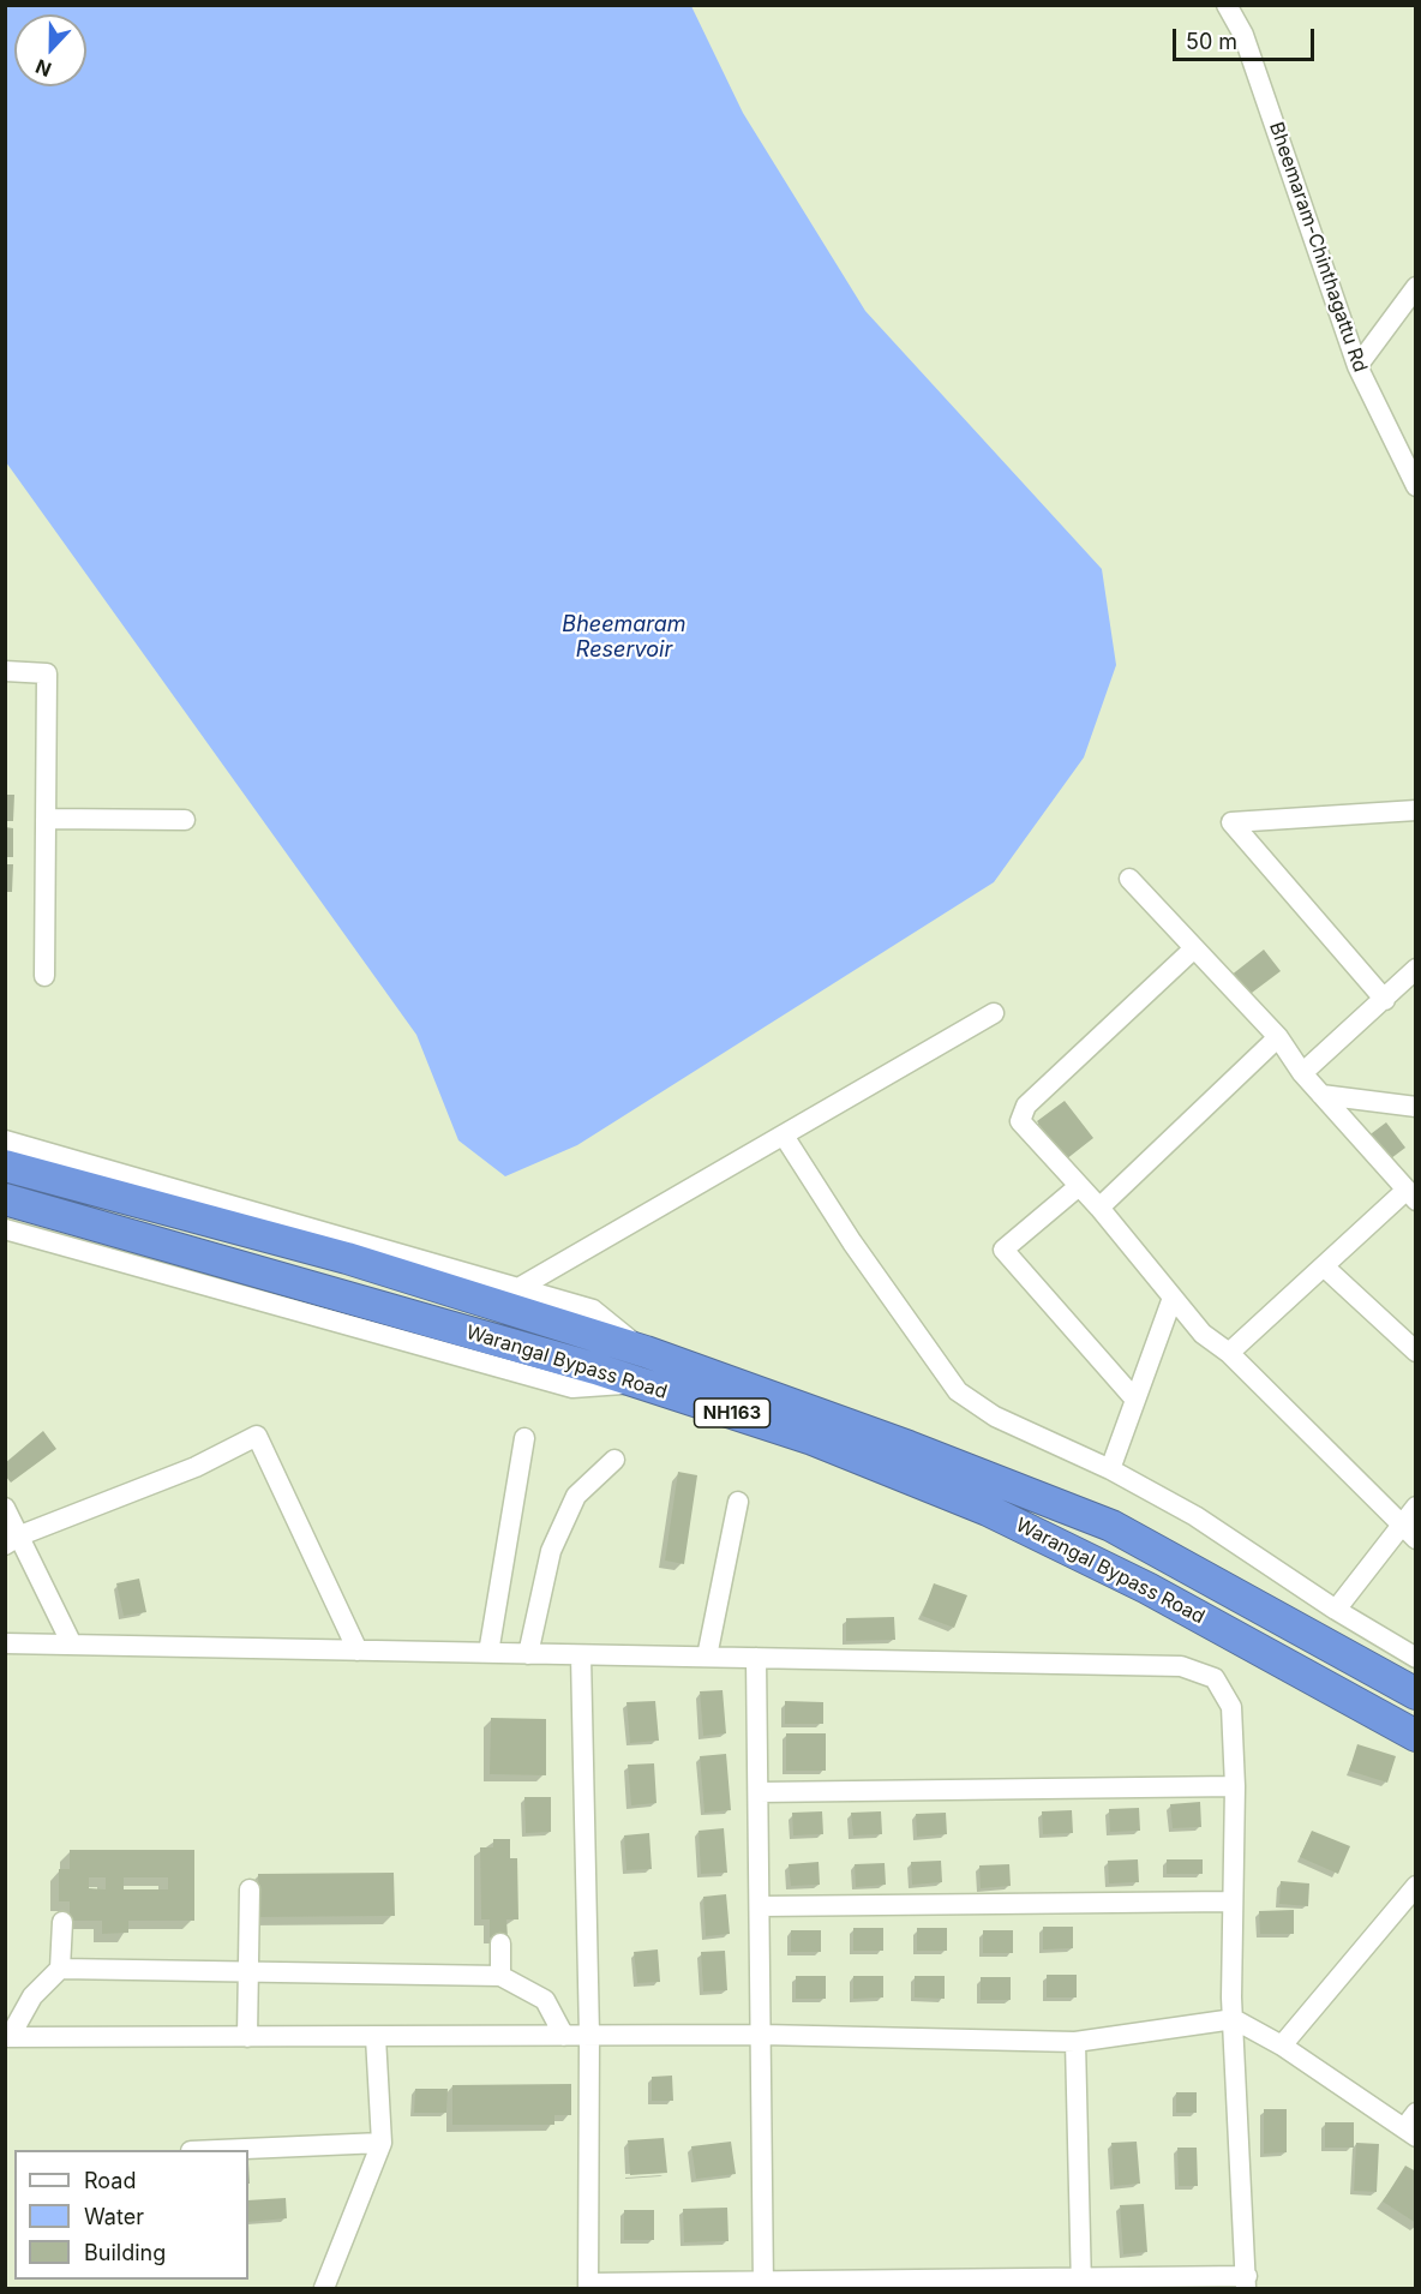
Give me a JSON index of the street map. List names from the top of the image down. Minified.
{"streets":{"highway":["Warangal Bypass Road","NH163"],"street":["Bheemaram-Chinthagattu Rd"]},"water":["Bheemaram Reservoir"],"legend":["Road","Water","Building"],"scale_bar":"50 m","north":"bottom"}
